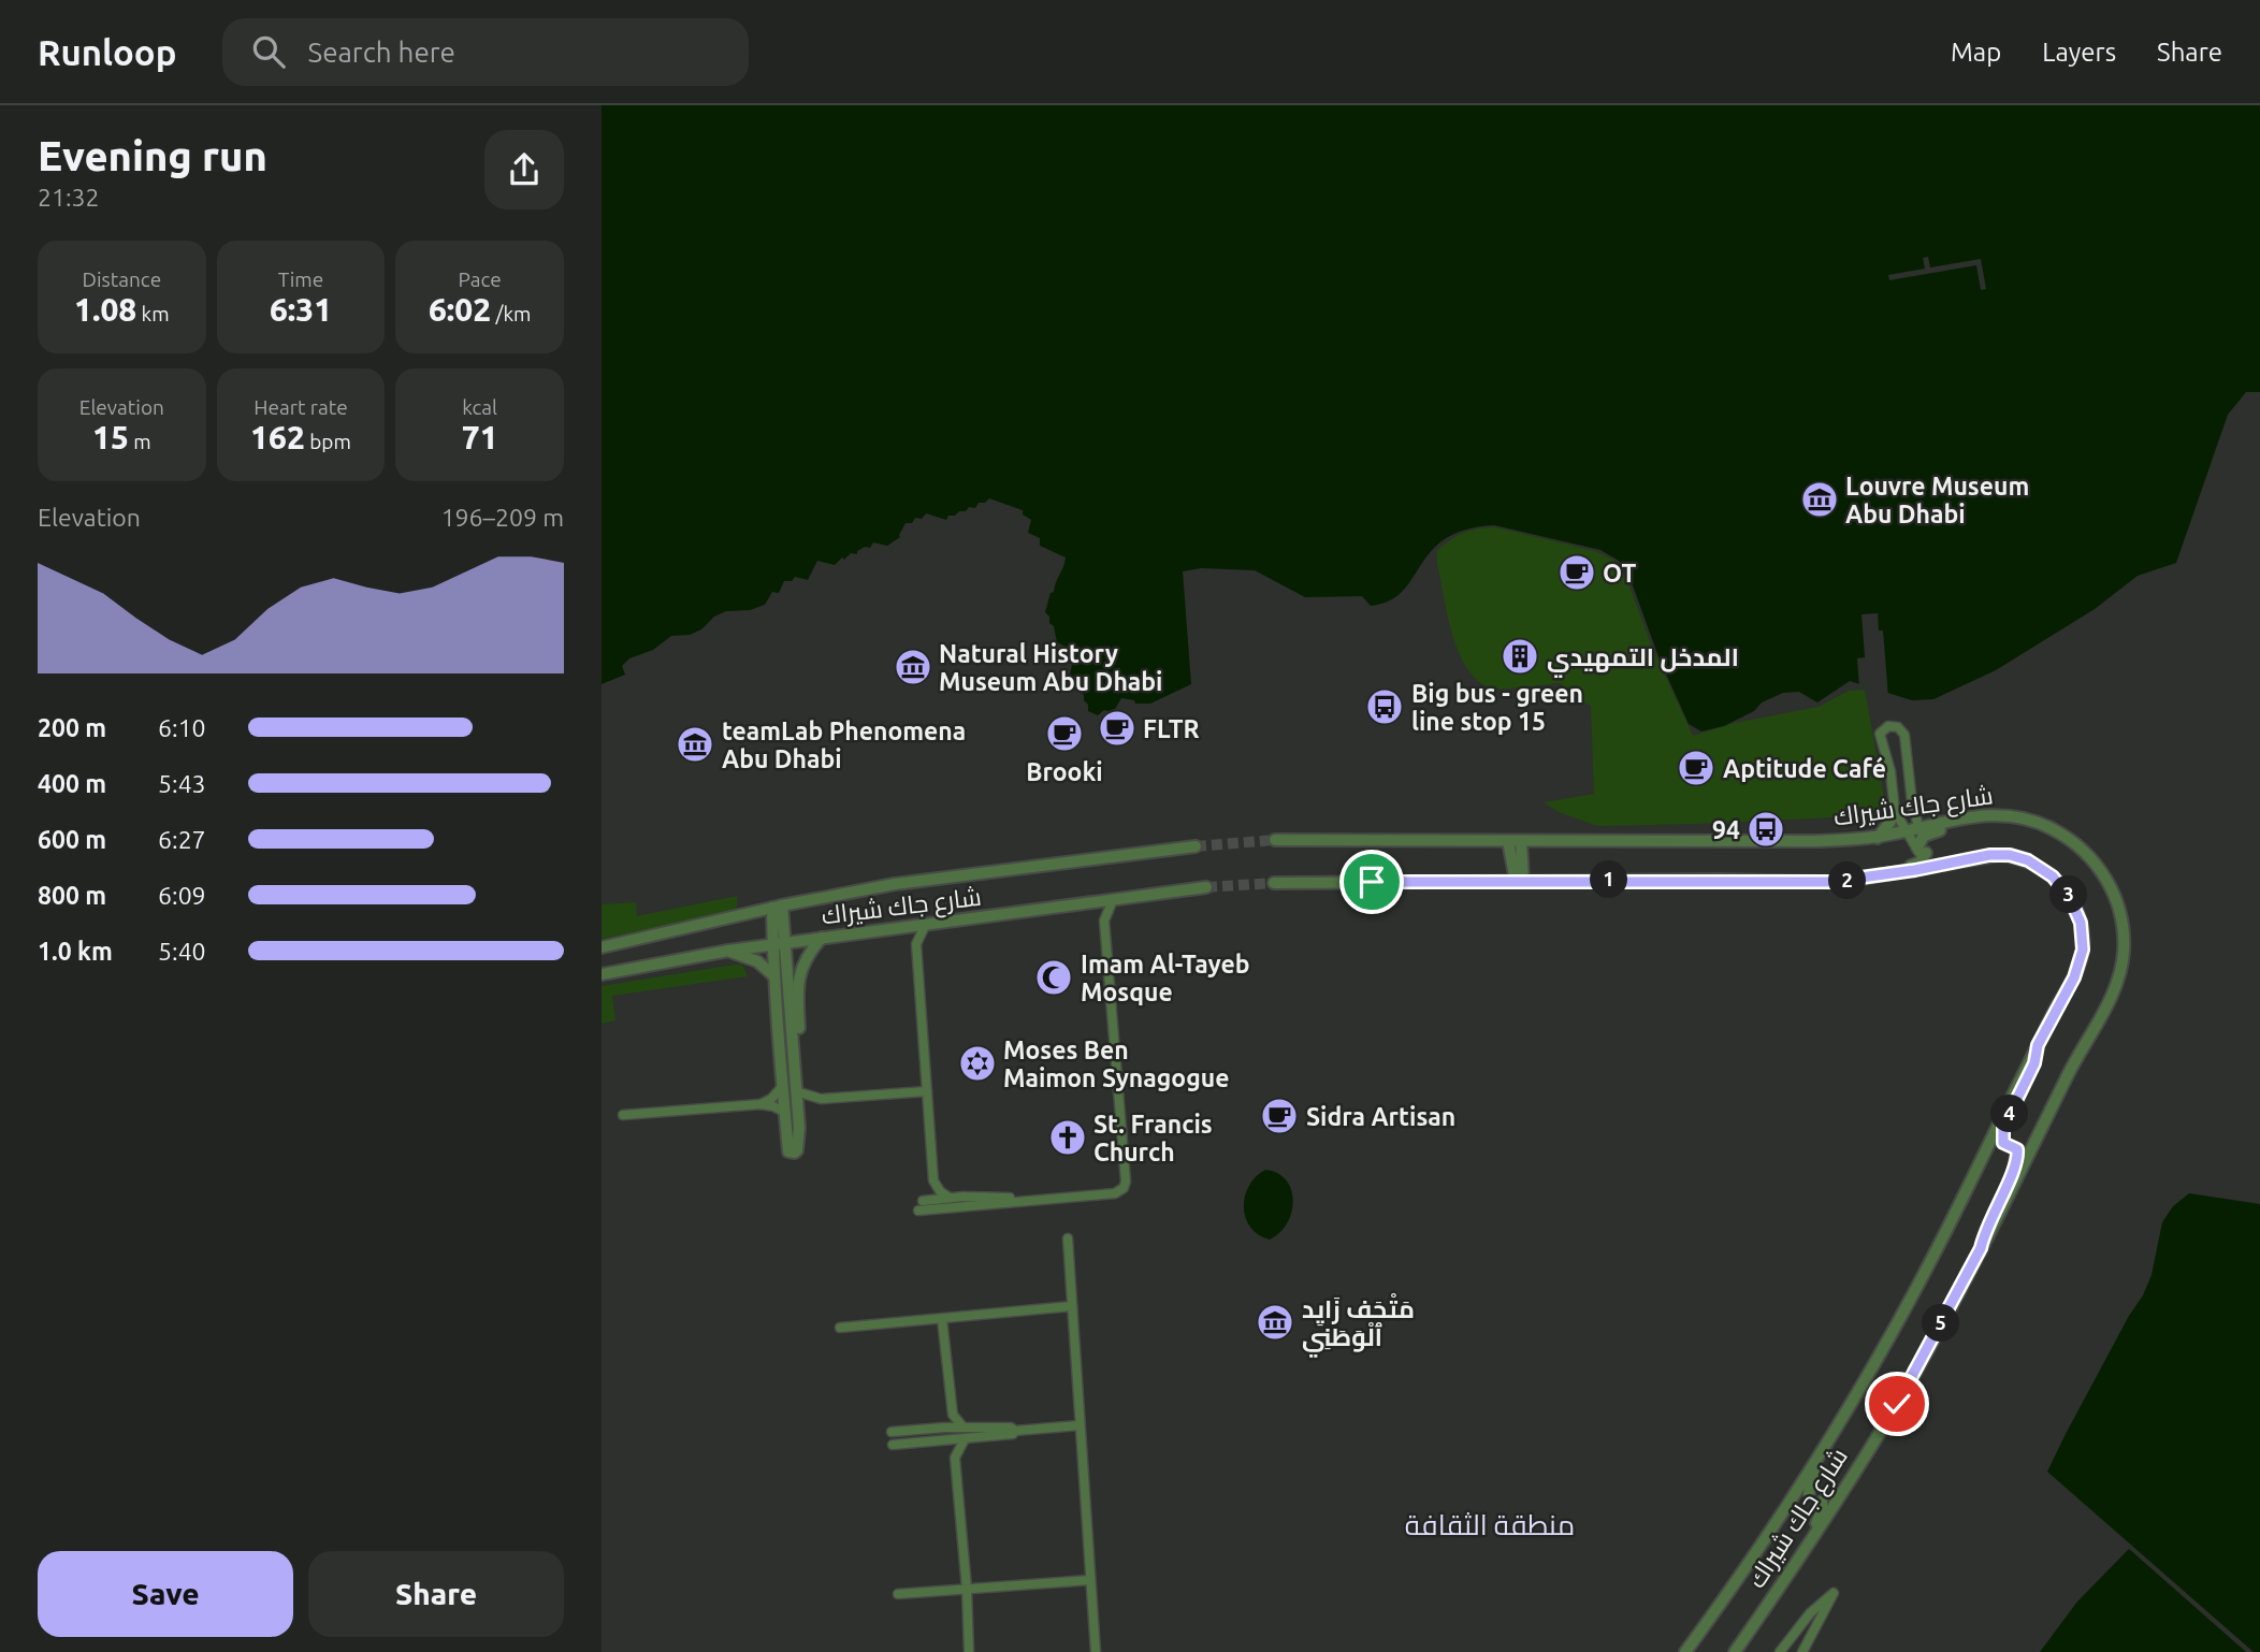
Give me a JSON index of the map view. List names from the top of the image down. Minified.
{"streets":{"street":["شارع جاك شيراك"]},"districts":["منطقة الثقافة"],"places":{"museum":["Louvre Museum Abu Dhabi","Natural History Museum Abu Dhabi","teamLab Phenomena Abu Dhabi","مَتْحَف زَايِد ٱلْوَطَنِي"],"cafe":["OT","FLTR","Brooki","Aptitude Café","Sidra Artisan"],"building":["المدخل التمهيدي"],"bus stop":["Big bus - green line stop 15","94"],"mosque":["Imam Al-Tayeb Mosque"],"synagogue":["Moses Ben Maimon Synagogue"],"church":["St. Francis Church"]},"page":{"header":"Runloop","search":"Search here","nav":["Map","Layers","Share"],"heading":["Evening run","21:32"],"stats":[["Distance","1.08 km"],["Time","6:31"],["Pace","6:02 /km"],["Elevation","15 m"],["Heart rate","162 bpm"],["kcal","71"]],"chart":["Elevation","196–209 m"],"list":[{"name":"200 m","note":"6:10"},{"name":"400 m","note":"5:43"},{"name":"600 m","note":"6:27"},{"name":"800 m","note":"6:09"},{"name":"1.0 km","note":"5:40"}],"pins":["1","2","3","4","5"],"buttons":["Save","Share"]}}
